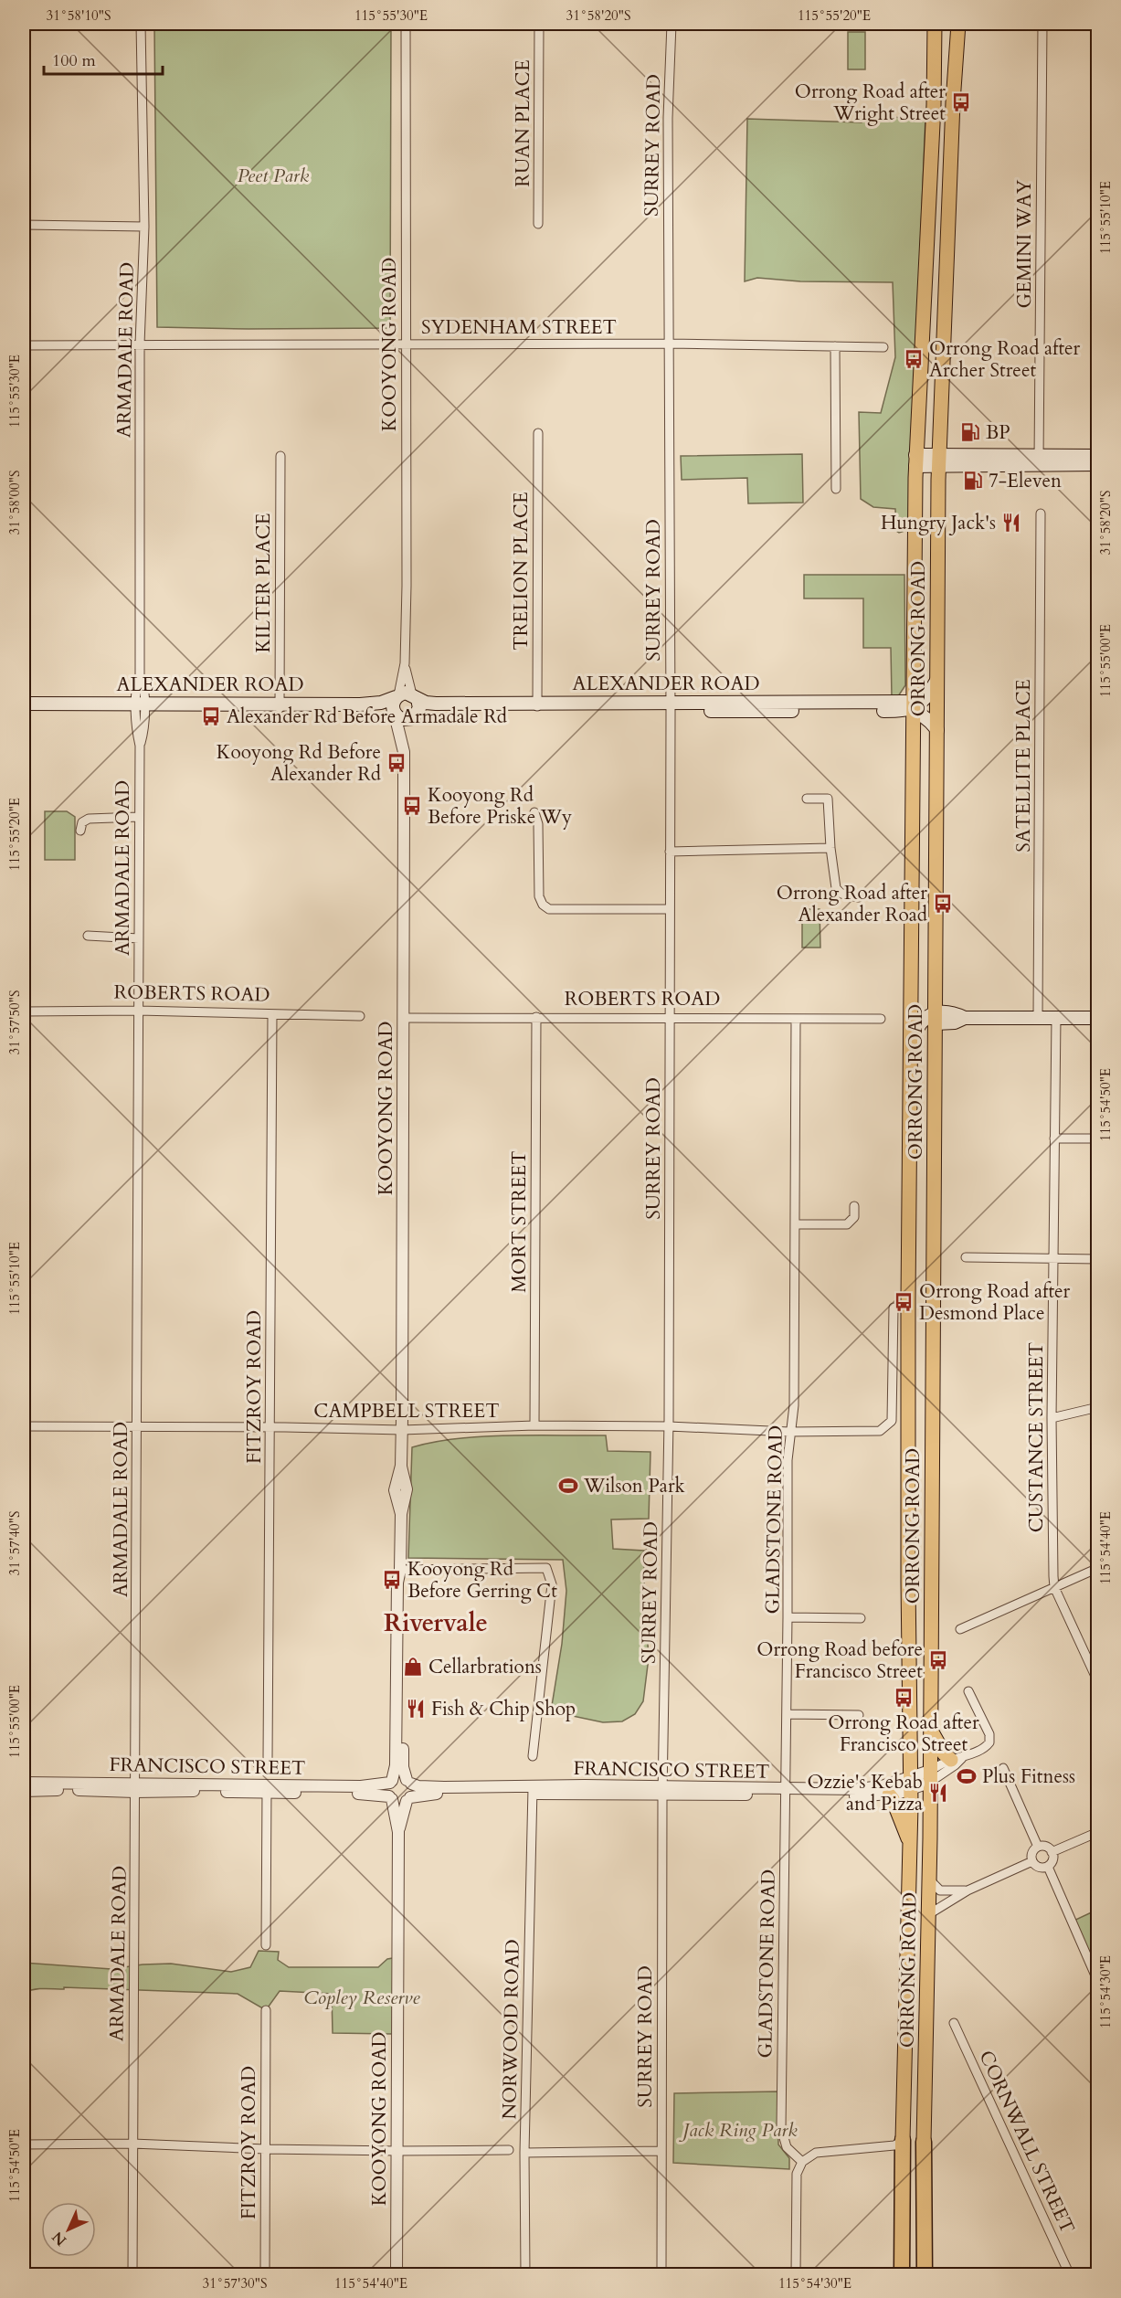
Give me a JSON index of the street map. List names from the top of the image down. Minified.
{"streets":{"highway":["ORRONG ROAD"],"main road":["ALEXANDER ROAD"],"street":["RUAN PLACE","SURREY ROAD","GEMINI WAY","SYDENHAM STREET","KOOYONG ROAD","ARMADALE ROAD","TRELION PLACE","KILTER PLACE","SATELLITE PLACE","ROBERTS ROAD","MORT STREET","FITZROY ROAD","CAMPBELL STREET","CUSTANCE STREET","GLADSTONE ROAD","FRANCISCO STREET","NORWOOD ROAD","CORNWALL STREET"]},"crossings":[["SURREY ROAD","SYDENHAM STREET"],["SURREY ROAD","ALEXANDER ROAD"],["SURREY ROAD","ROBERTS ROAD"],["SURREY ROAD","CAMPBELL STREET"],["SURREY ROAD","FRANCISCO STREET"],["SYDENHAM STREET","KOOYONG ROAD"],["SYDENHAM STREET","ARMADALE ROAD"],["KOOYONG ROAD","ALEXANDER ROAD"],["KOOYONG ROAD","ROBERTS ROAD"],["KOOYONG ROAD","CAMPBELL STREET"],["KOOYONG ROAD","FRANCISCO STREET"],["ARMADALE ROAD","ALEXANDER ROAD"],["ARMADALE ROAD","ROBERTS ROAD"],["ARMADALE ROAD","CAMPBELL STREET"],["ARMADALE ROAD","FRANCISCO STREET"],["TRELION PLACE","ALEXANDER ROAD"],["KILTER PLACE","ALEXANDER ROAD"],["ORRONG ROAD","ALEXANDER ROAD"],["ORRONG ROAD","FRANCISCO STREET"],["ROBERTS ROAD","MORT STREET"],["ROBERTS ROAD","FITZROY ROAD"],["ROBERTS ROAD","GLADSTONE ROAD"],["MORT STREET","CAMPBELL STREET"],["FITZROY ROAD","CAMPBELL STREET"],["CAMPBELL STREET","GLADSTONE ROAD"],["GLADSTONE ROAD","FRANCISCO STREET"],["FRANCISCO STREET","NORWOOD ROAD"]],"districts":["Rivervale"],"parks":["Peet Park","Copley Reserve","Jack Ring Park"],"places":{"bus stop":["Orrong Road after Wright Street","Orrong Road after Archer Street","Alexander Rd Before Armadale Rd","Kooyong Rd Before Alexander Rd","Kooyong Rd Before Priske Wy","Orrong Road after Alexander Road","Orrong Road after Desmond Place","Kooyong Rd Before Gerring Ct","Orrong Road before Francisco Street","Orrong Road after Francisco Street"],"fuel station":["BP","7-Eleven"],"restaurant":["Hungry Jack's","Fish & Chip Shop","Ozzie's Kebab and Pizza"],"sports":["Wilson Park","Plus Fitness"],"shop":["Cellarbrations"]},"scale_bar":"100 m","north":"bottom left","coordinates":["31°58'10\"S","115°55'30\"E","31°58'20\"S","115°55'20\"E","115°55'10\"E","31°58'00\"S","115°55'00\"E","31°57'50\"S","115°54'50\"E","31°57'40\"S","115°54'40\"E","115°54'30\"E","31°57'30\"S"]}
